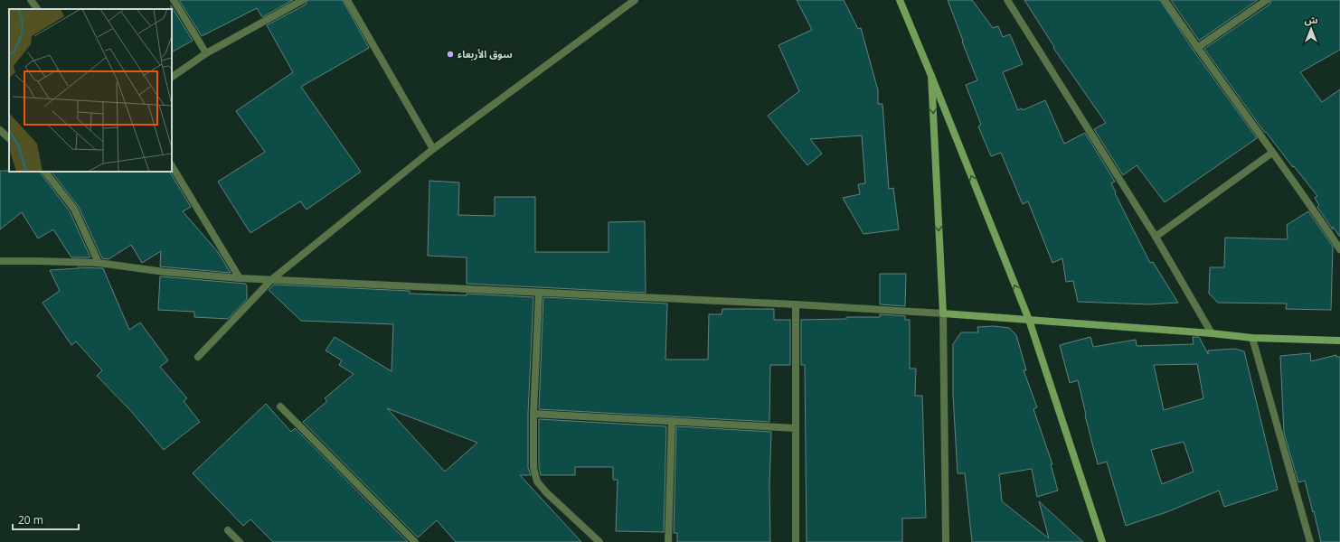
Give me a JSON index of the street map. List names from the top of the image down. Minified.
{"places":["سوق الأربعاء"],"scale_bar":"20 m","north":"top"}
